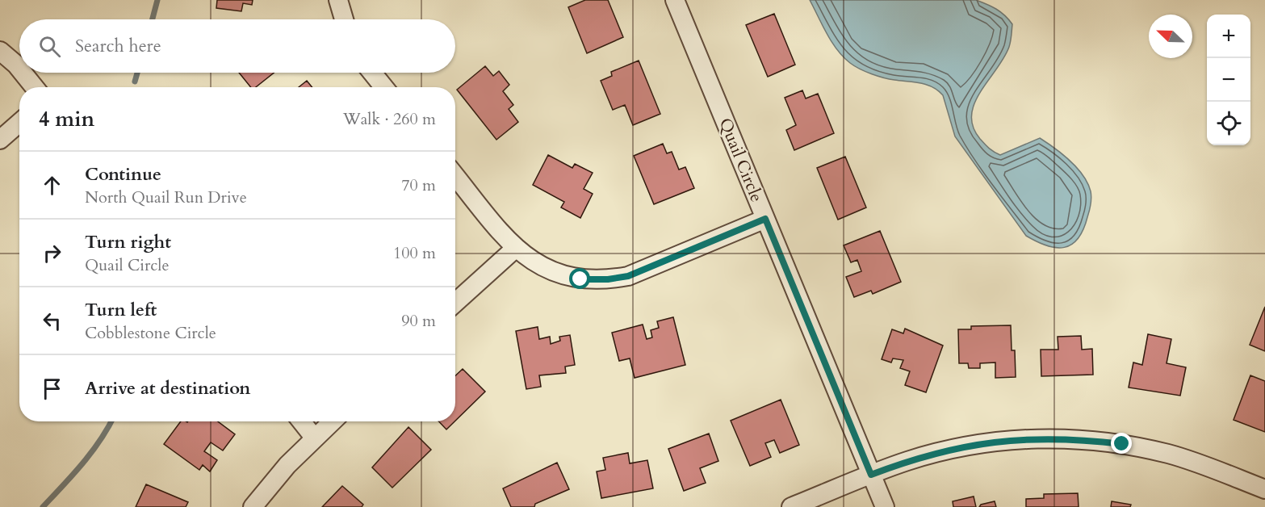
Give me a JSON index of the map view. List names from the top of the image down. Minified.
{"streets":{"street":["Quail Circle"]},"north":"top left","page":{"map_buttons":["+","−"],"search":"Search here","heading":["4 min","Walk · 260 m"],"list":[["Continue","North Quail Run Drive","70 m"],["Turn right","Quail Circle","100 m"],["Turn left","Cobblestone Circle","90 m"],"Arrive at destination"]}}
